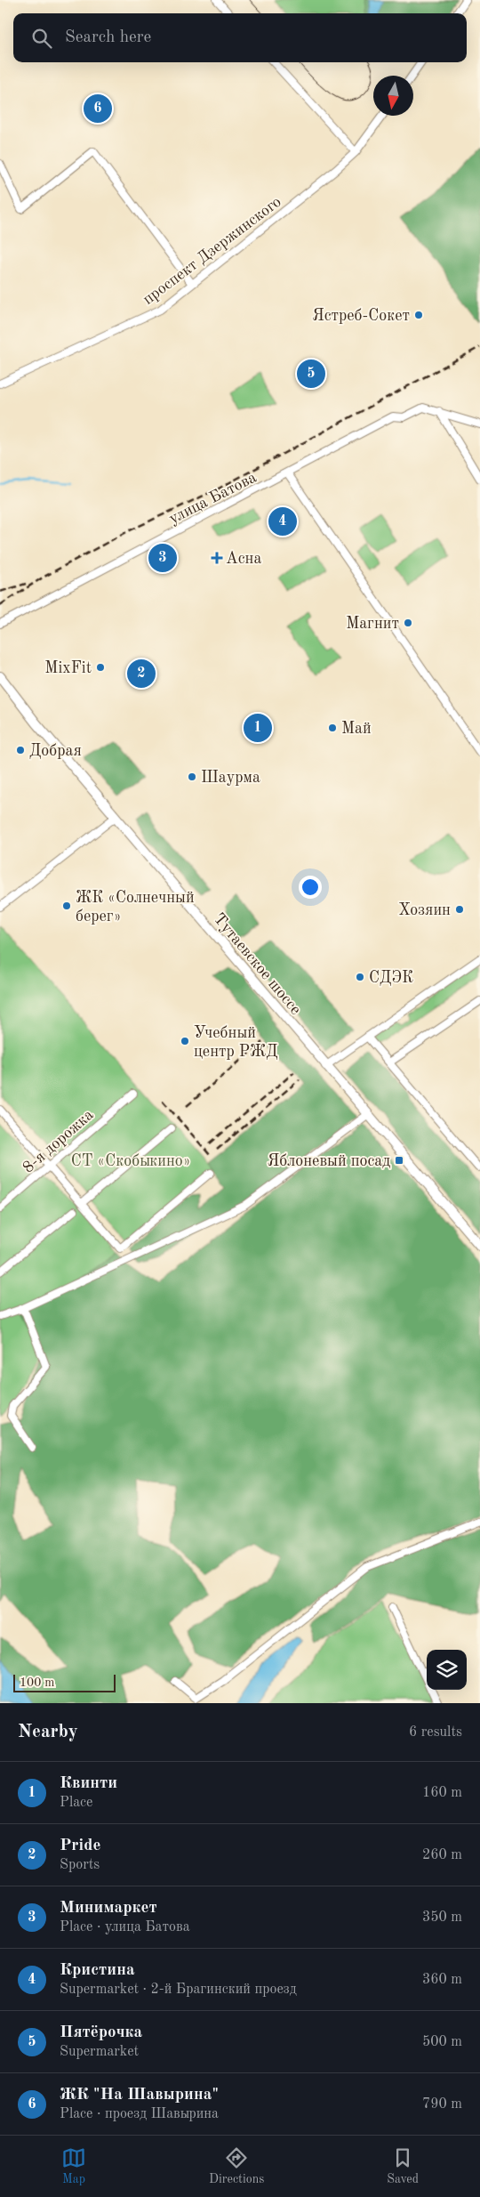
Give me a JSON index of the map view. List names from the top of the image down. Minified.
{"streets":{"main road":["Тутаевское шоссе"],"street":["проспект Дзержинского","улица Батова","8-я дорожка"]},"parks":["СТ «Скобыкино»"],"places":{"other":["Ястреб-Сокет","Магнит","MixFit","Май","Добрая","Шаурма","ЖК «Солнечный берег»","Хозяин","СДЭК","Учебный центр РЖД"],"health":["Асна"],"transit":["Яблоневый посад"]},"scale_bar":"100 m","north":"bottom","page":{"search":"Search here","pins":["6","5","4","3","2","1"],"scale":"100 m","heading":["Nearby","6 results"],"list":[{"mark":"1","name":"Квинти","note":"Place","value":"160 m"},{"mark":"2","name":"Pride","note":"Sports","value":"260 m"},{"mark":"3","name":"Минимаркет","note":"Place · улица Батова","value":"350 m"},{"mark":"4","name":"Кристина","note":"Supermarket · 2-й Брагинский проезд","value":"360 m"},{"mark":"5","name":"Пятёрочка","note":"Supermarket","value":"500 m"},{"mark":"6","name":"ЖК \"На Шавырина\"","note":"Place · проезд Шавырина","value":"790 m"}],"nav":["Map","Directions","Saved"]}}
